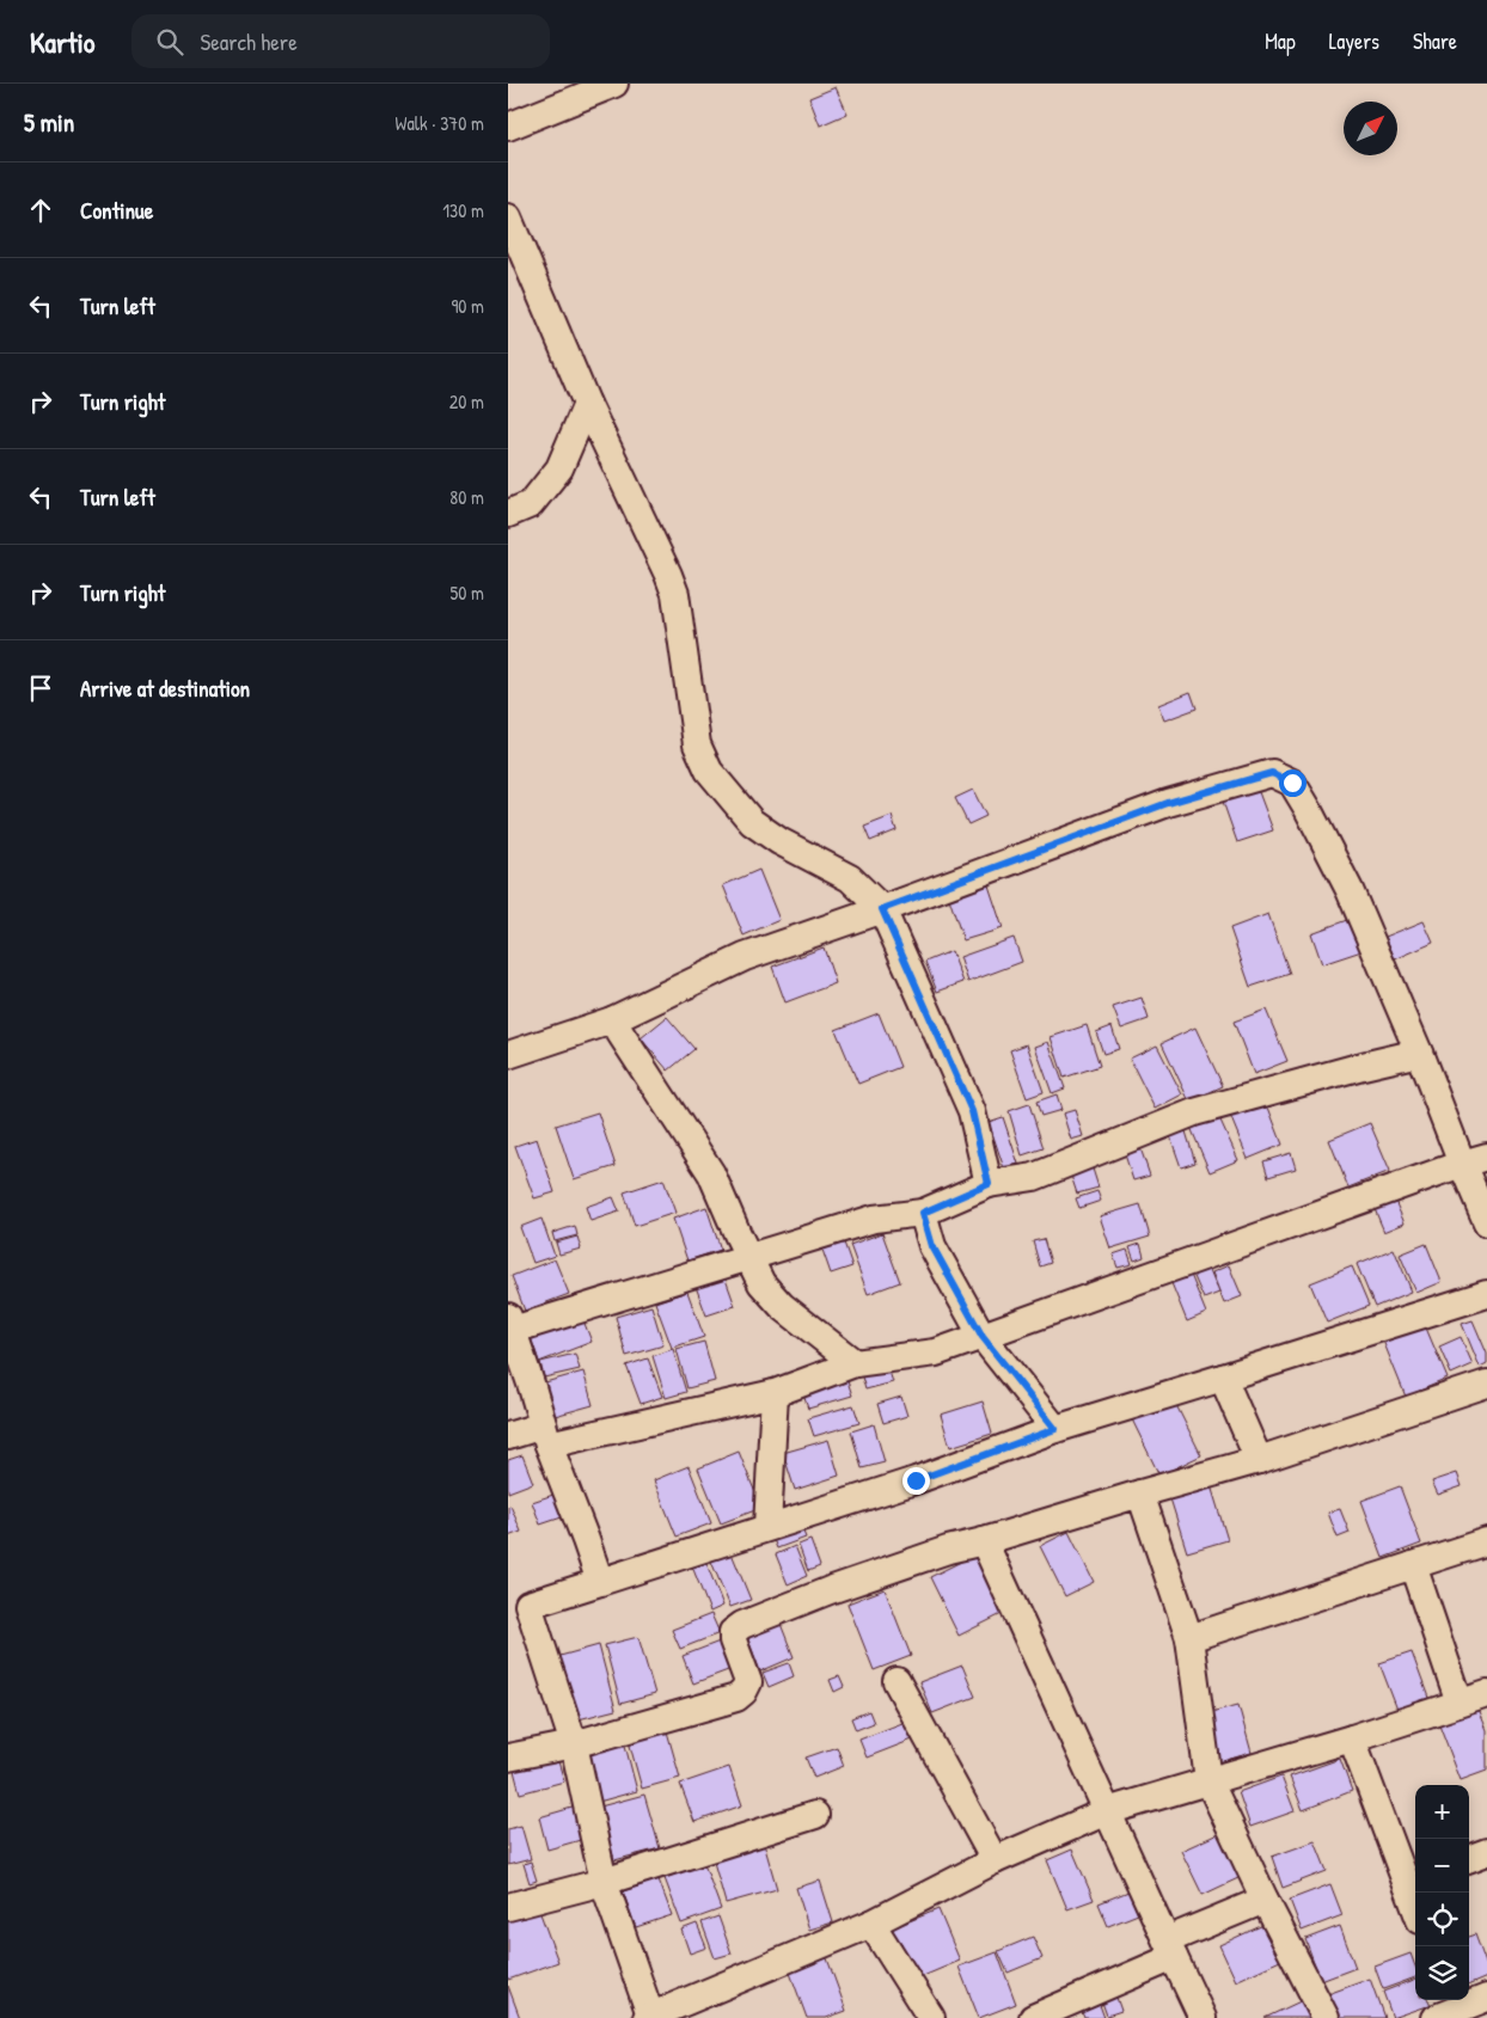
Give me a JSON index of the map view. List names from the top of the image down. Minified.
{"north":"top right","page":{"header":"Kartio","search":"Search here","nav":["Map","Layers","Share"],"heading":["5 min","Walk · 370 m"],"list":[["Continue","130 m"],["Turn left","90 m"],["Turn right","20 m"],["Turn left","80 m"],["Turn right","50 m"],"Arrive at destination"],"map_buttons":["+","−"]}}
